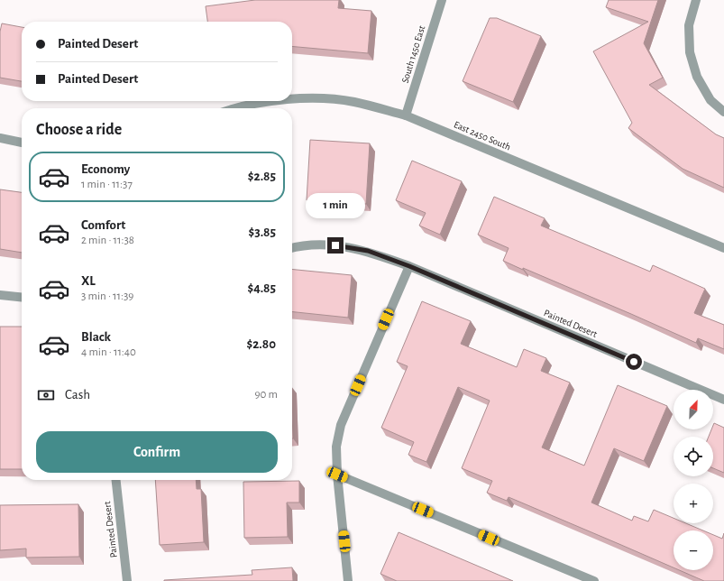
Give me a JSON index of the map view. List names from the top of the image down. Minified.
{"streets":{"street":["South 1450 East","East 2450 South","Painted Desert"]},"crossings":[["South 1450 East","East 2450 South"]],"north":"top right","page":{"banner":["Painted Desert","Painted Desert"],"heading":"Choose a ride","list":[{"name":"Economy","note":"1 min · 11:37","value":"$2.85"},{"name":"Comfort","note":"2 min · 11:38","value":"$3.85"},{"name":"XL","note":"3 min · 11:39","value":"$4.85"},{"name":"Black","note":"4 min · 11:40","value":"$2.80"}],"bubble":"1 min","pay":["Cash","90 m"],"map_buttons":["+","−"],"buttons":"Confirm"}}
